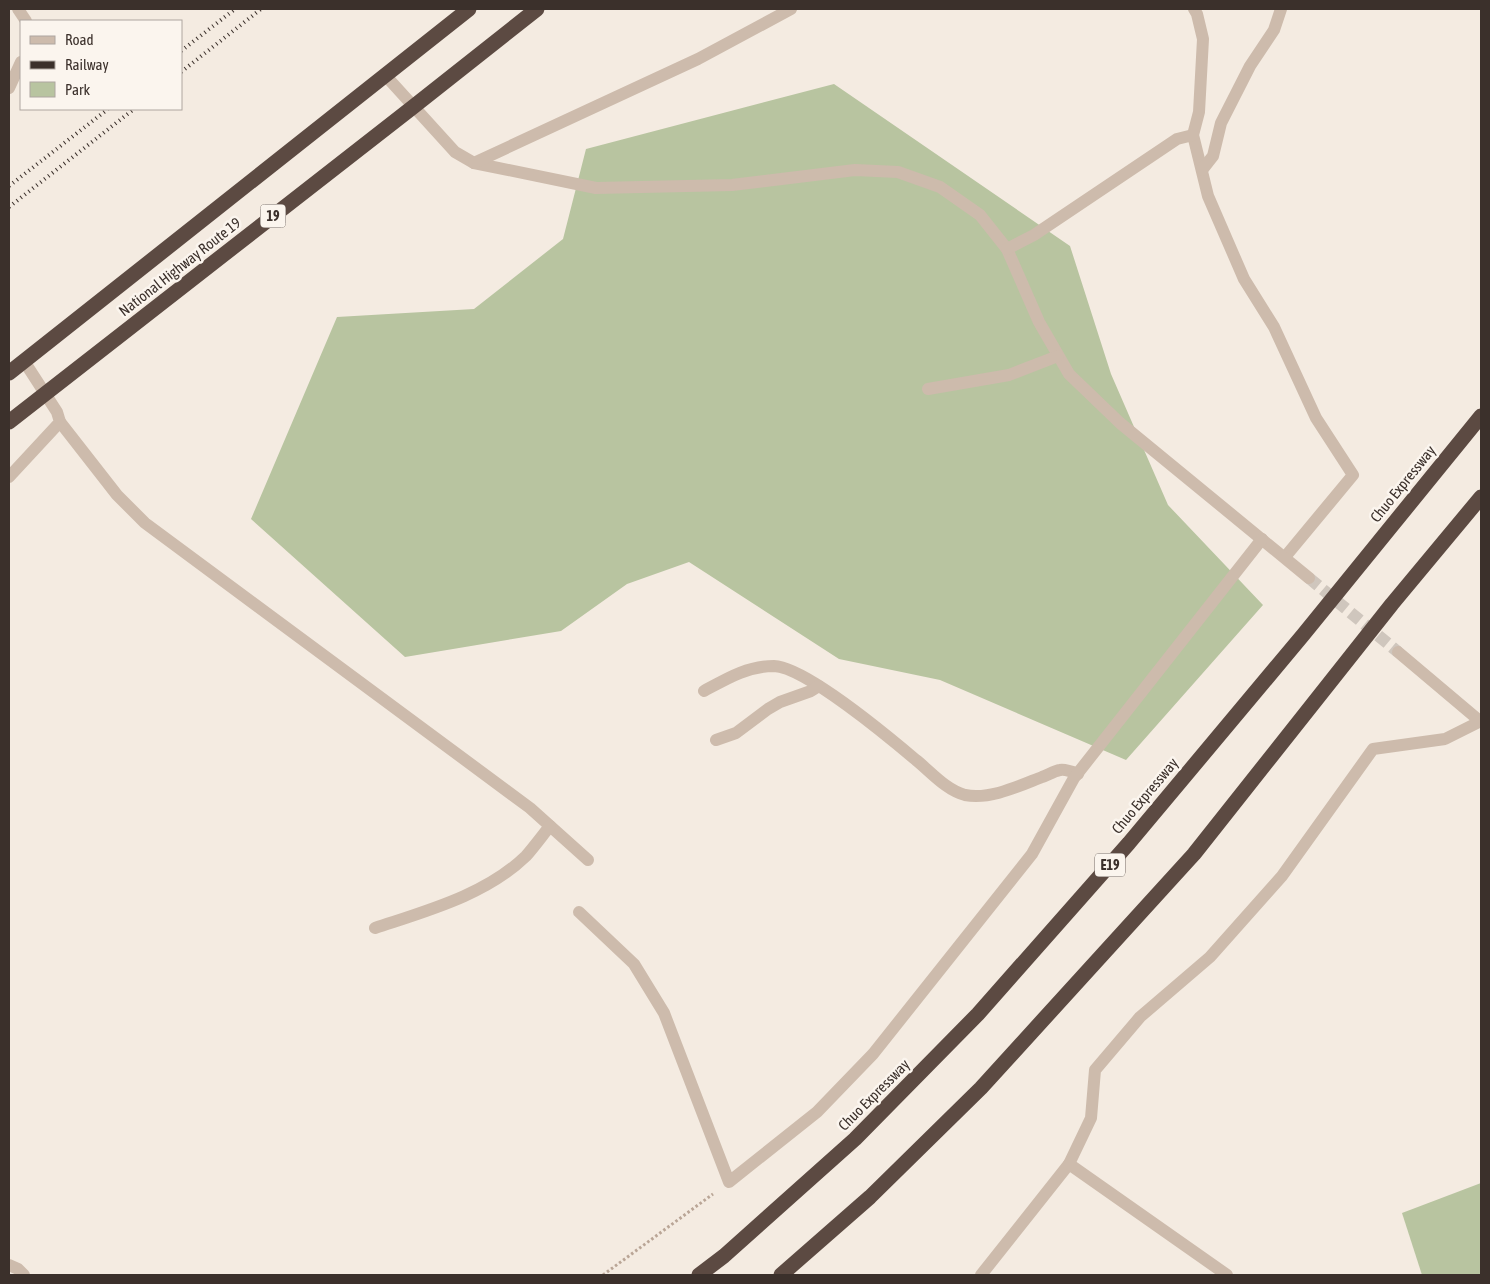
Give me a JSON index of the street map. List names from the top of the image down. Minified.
{"streets":{"highway":["19","National Highway Route 19","Chuo Expressway","E19"]},"legend":["Road","Railway","Park"]}
